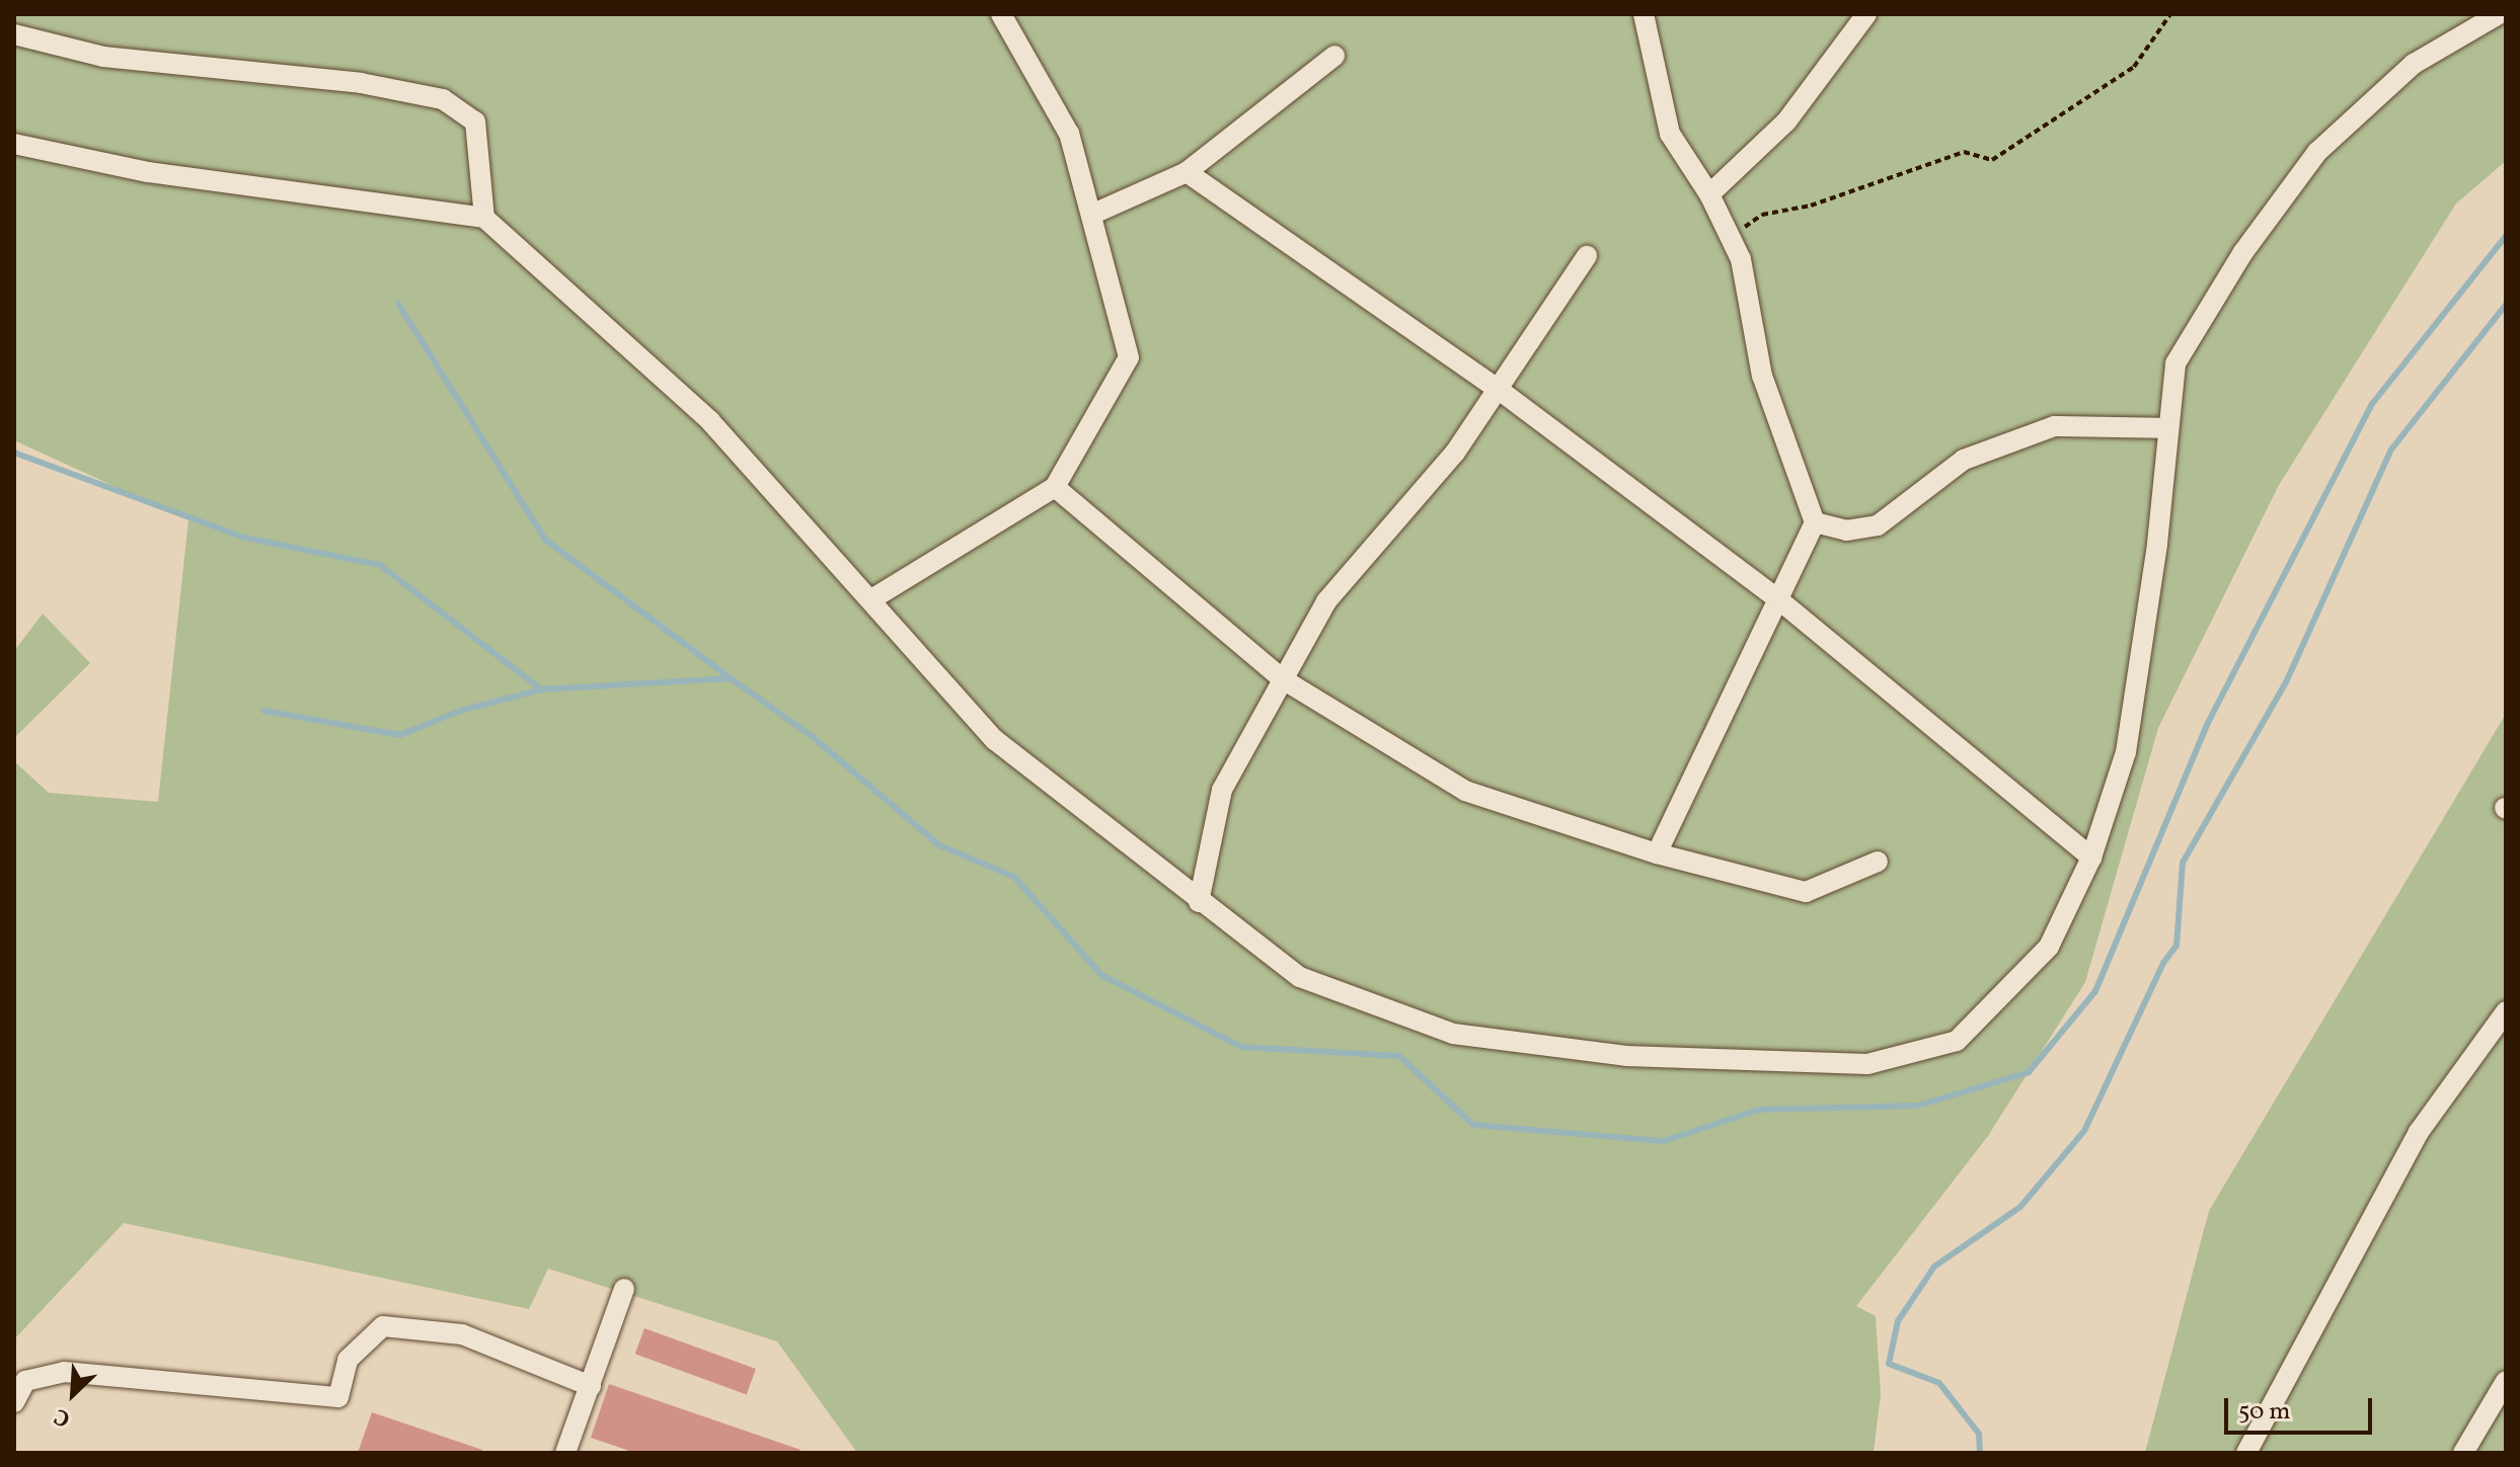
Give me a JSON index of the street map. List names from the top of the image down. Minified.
{"scale_bar":"50 m","north":"bottom left"}
